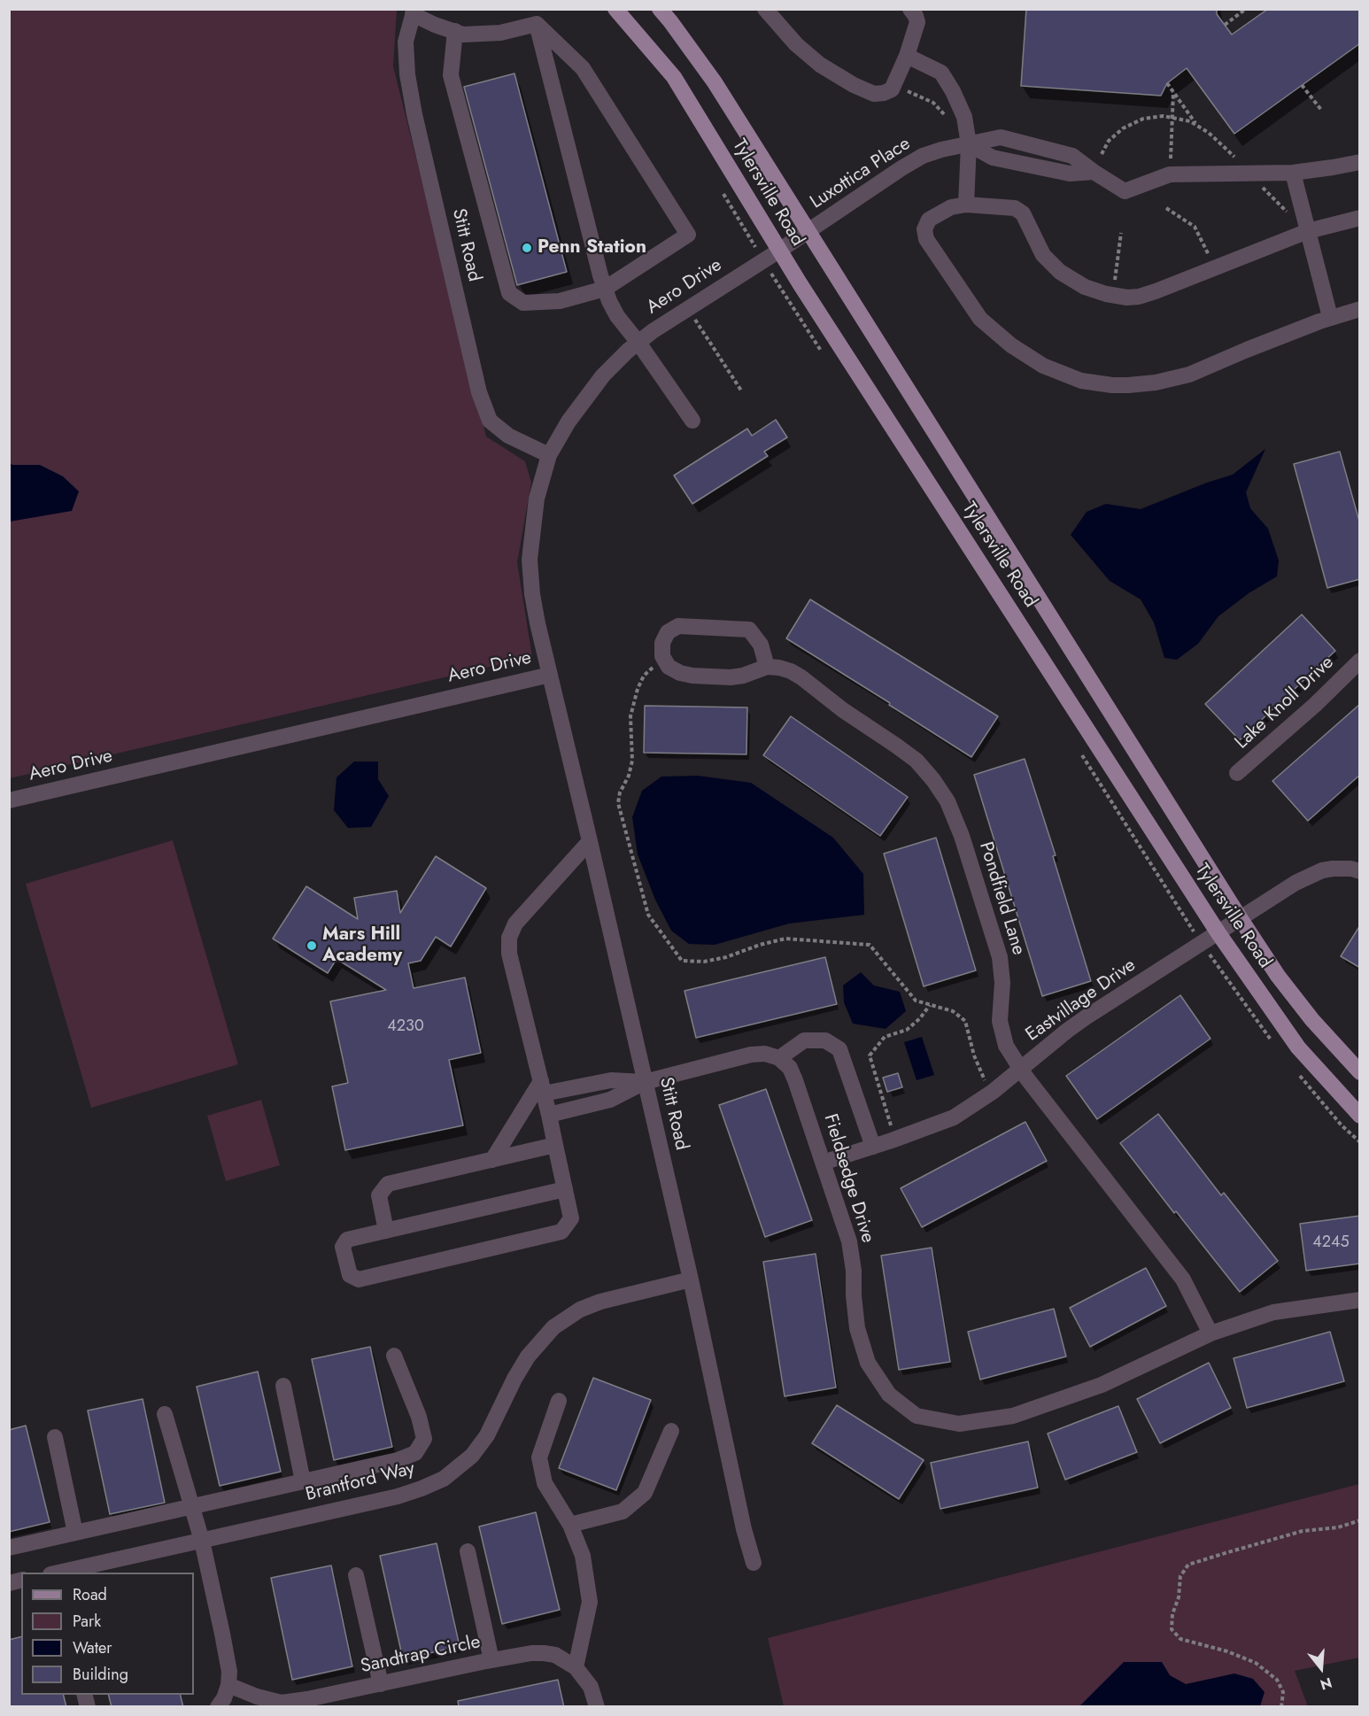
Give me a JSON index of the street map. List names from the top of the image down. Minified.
{"streets":{"main road":["Tylersville Road"],"street":["Luxottica Place","Stitt Road","Aero Drive","Lake Knoll Drive","Pondfield Lane","Eastvillage Drive","Fieldsedge Drive","Brantford Way","Sandtrap Circle"]},"crossings":[["Luxottica Place","Tylersville Road"],["Luxottica Place","Aero Drive"],["Tylersville Road","Aero Drive"],["Tylersville Road","Eastvillage Drive"],["Stitt Road","Aero Drive"],["Stitt Road","Brantford Way"],["Pondfield Lane","Eastvillage Drive"],["Pondfield Lane","Fieldsedge Drive"],["Eastvillage Drive","Fieldsedge Drive"]],"places":["Penn Station","Mars Hill Academy"],"house_numbers":["4230","4245"],"legend":["Road","Park","Water","Building"],"north":"bottom"}
